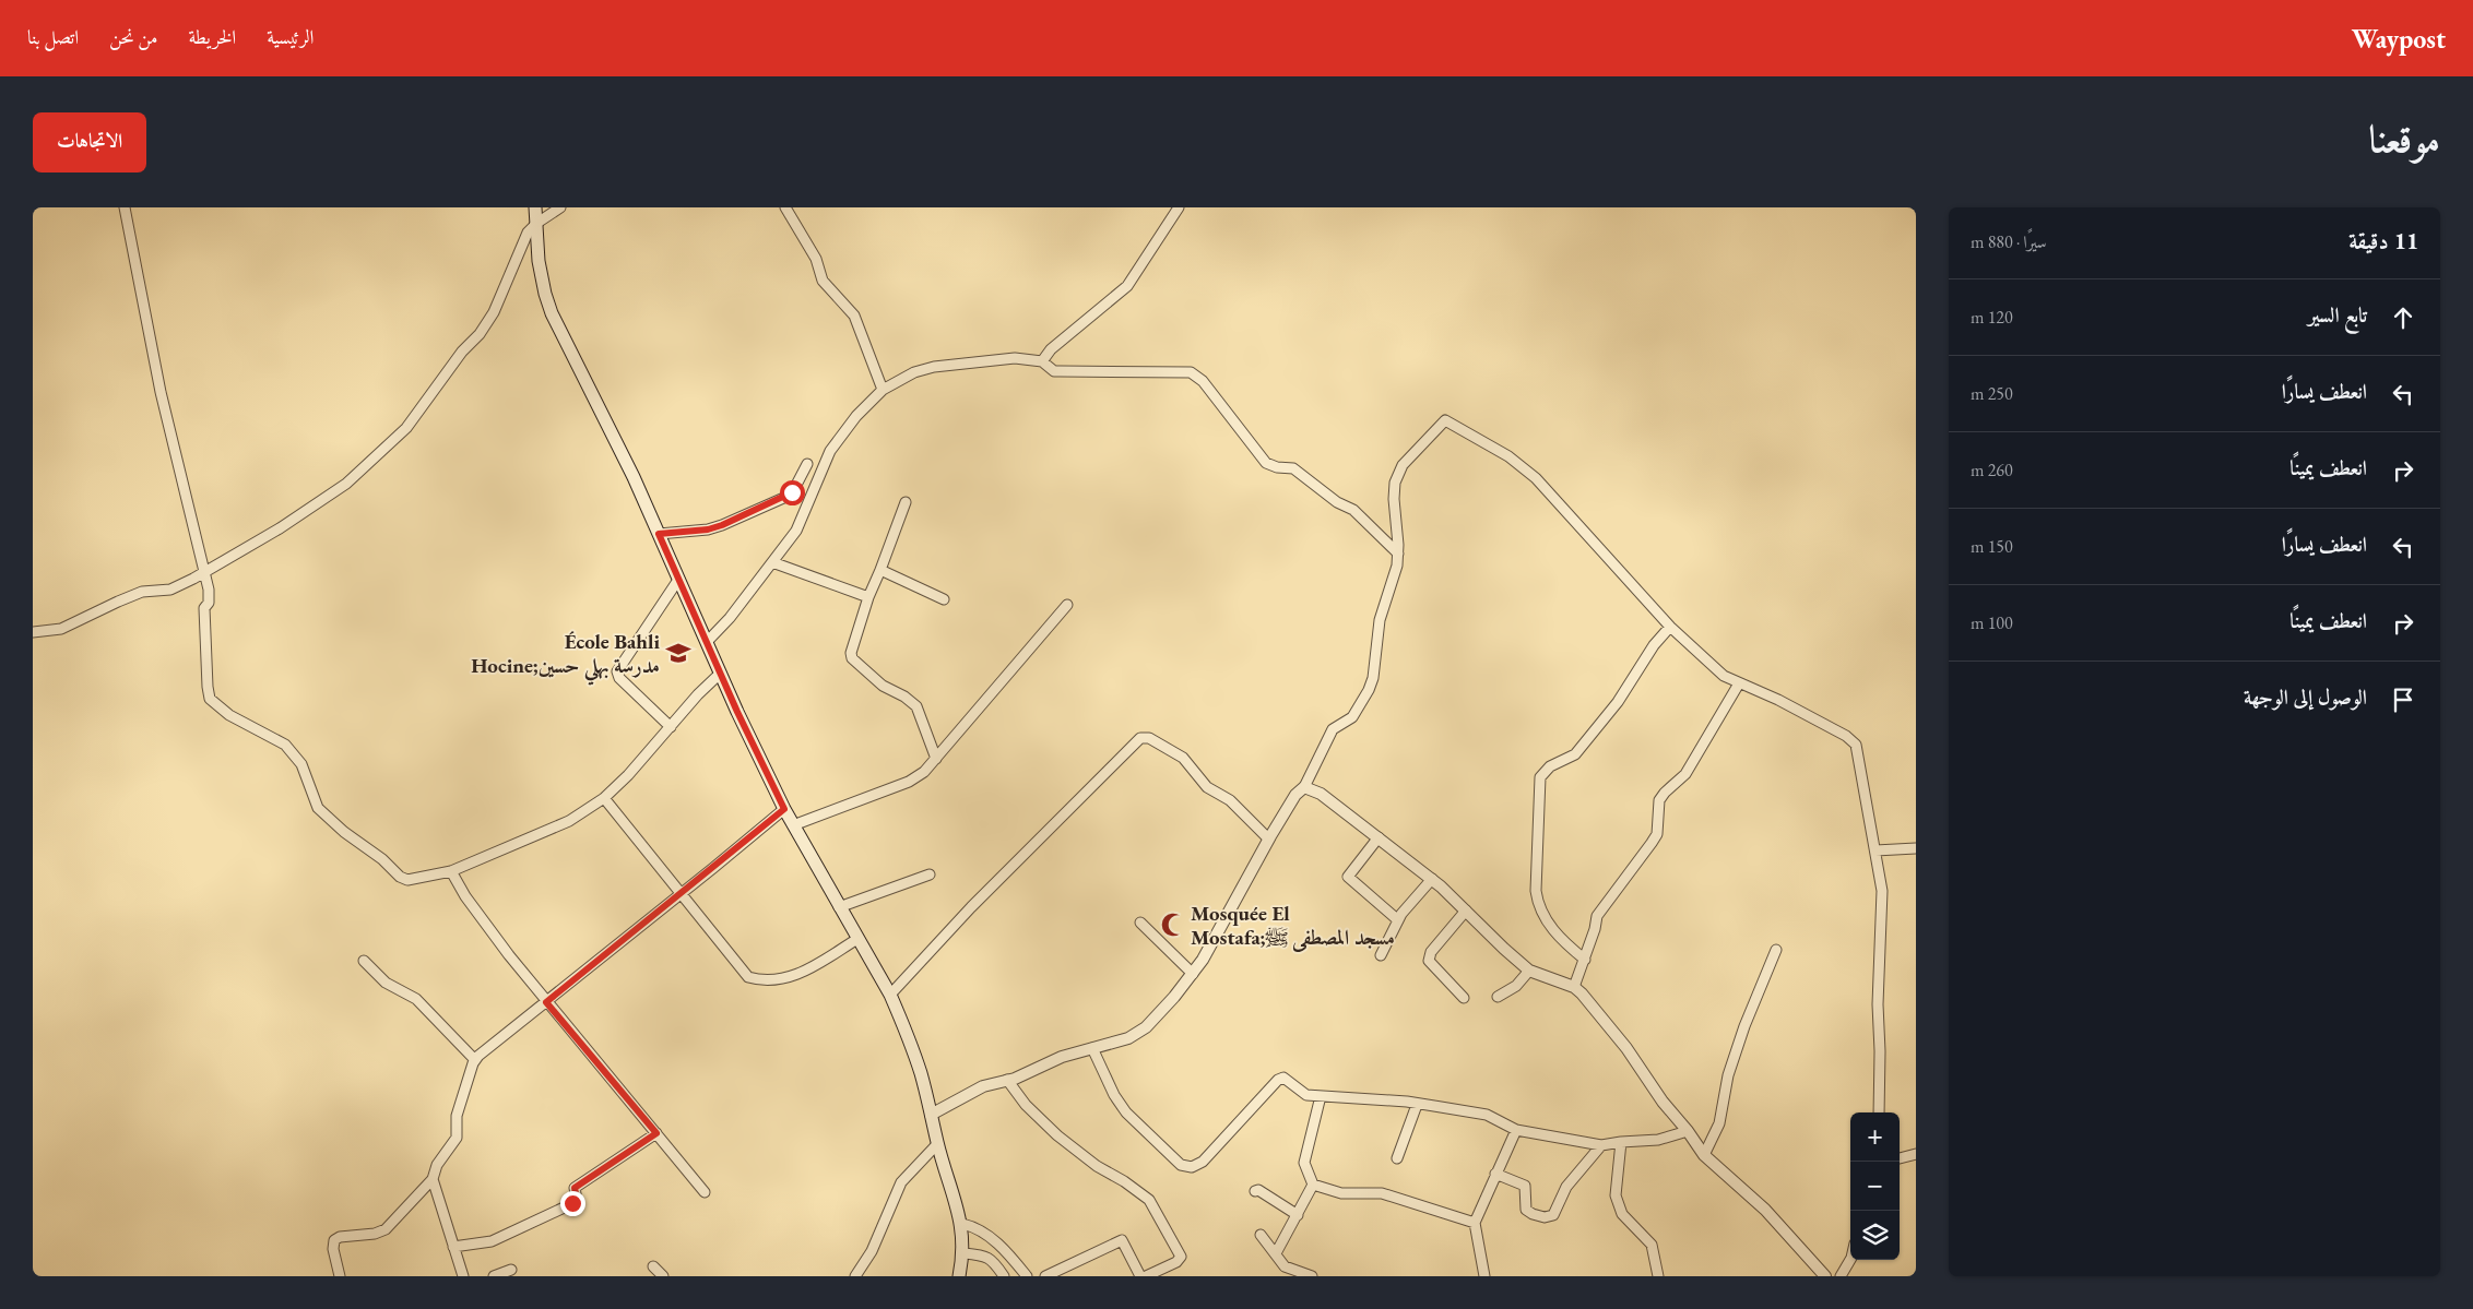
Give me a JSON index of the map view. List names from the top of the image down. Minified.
{"places":{"school or university":["École Bahli Hocine;مدرسة بهلي حسين"],"mosque":["Mosquée El Mostafa;مسجد المصطفى ﷺ"]},"page":{"header":"Waypost","nav":["الرئيسية","الخريطة","من نحن","اتصل بنا"],"title":"موقعنا","buttons":"الاتجاهات","heading":["11 دقيقة","سيرًا · 880 m"],"list":[["تابع السير","120 m"],["انعطف يسارًا","250 m"],["انعطف يمينًا","260 m"],["انعطف يسارًا","150 m"],["انعطف يمينًا","100 m"],"الوصول إلى الوجهة"],"map_buttons":["+","−"]}}
